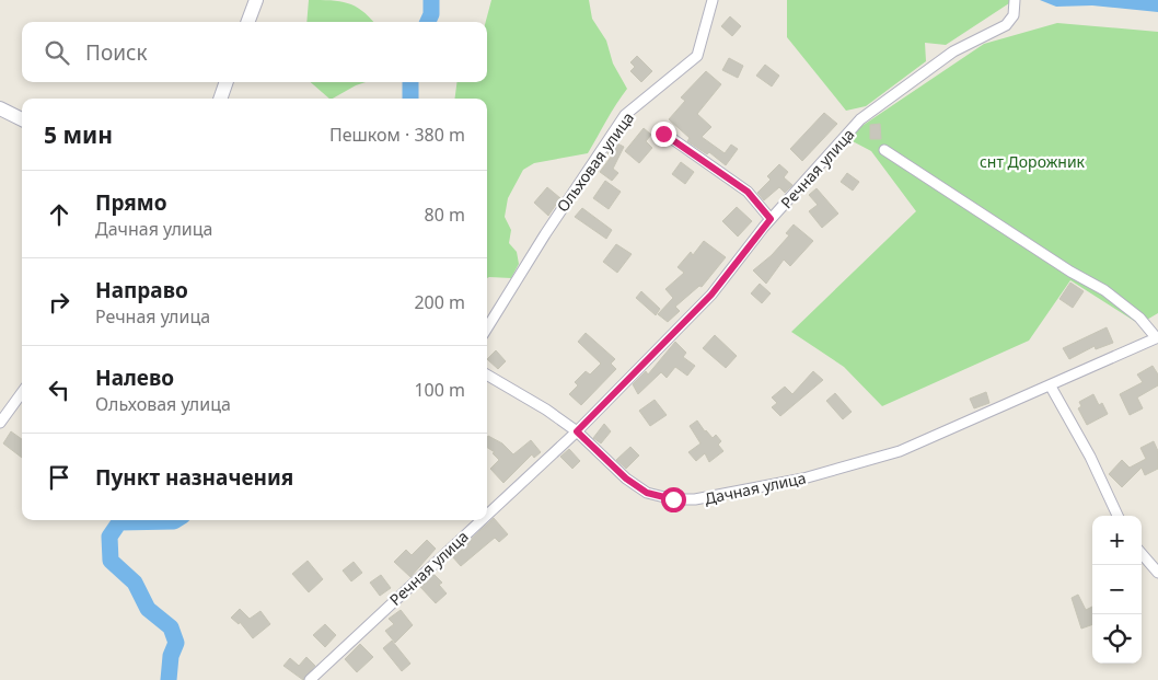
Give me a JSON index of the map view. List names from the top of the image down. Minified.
{"streets":{"street":["Ольховая улица","Речная улица","Дачная улица"]},"crossings":[["Речная улица","Дачная улица"]],"parks":["снт Дорожник"],"page":{"search":"Поиск","heading":["5 мин","Пешком · 380 m"],"list":[["Прямо","Дачная улица","80 m"],["Направо","Речная улица","200 m"],["Налево","Ольховая улица","100 m"],"Пункт назначения"],"map_buttons":["+","−"]}}
